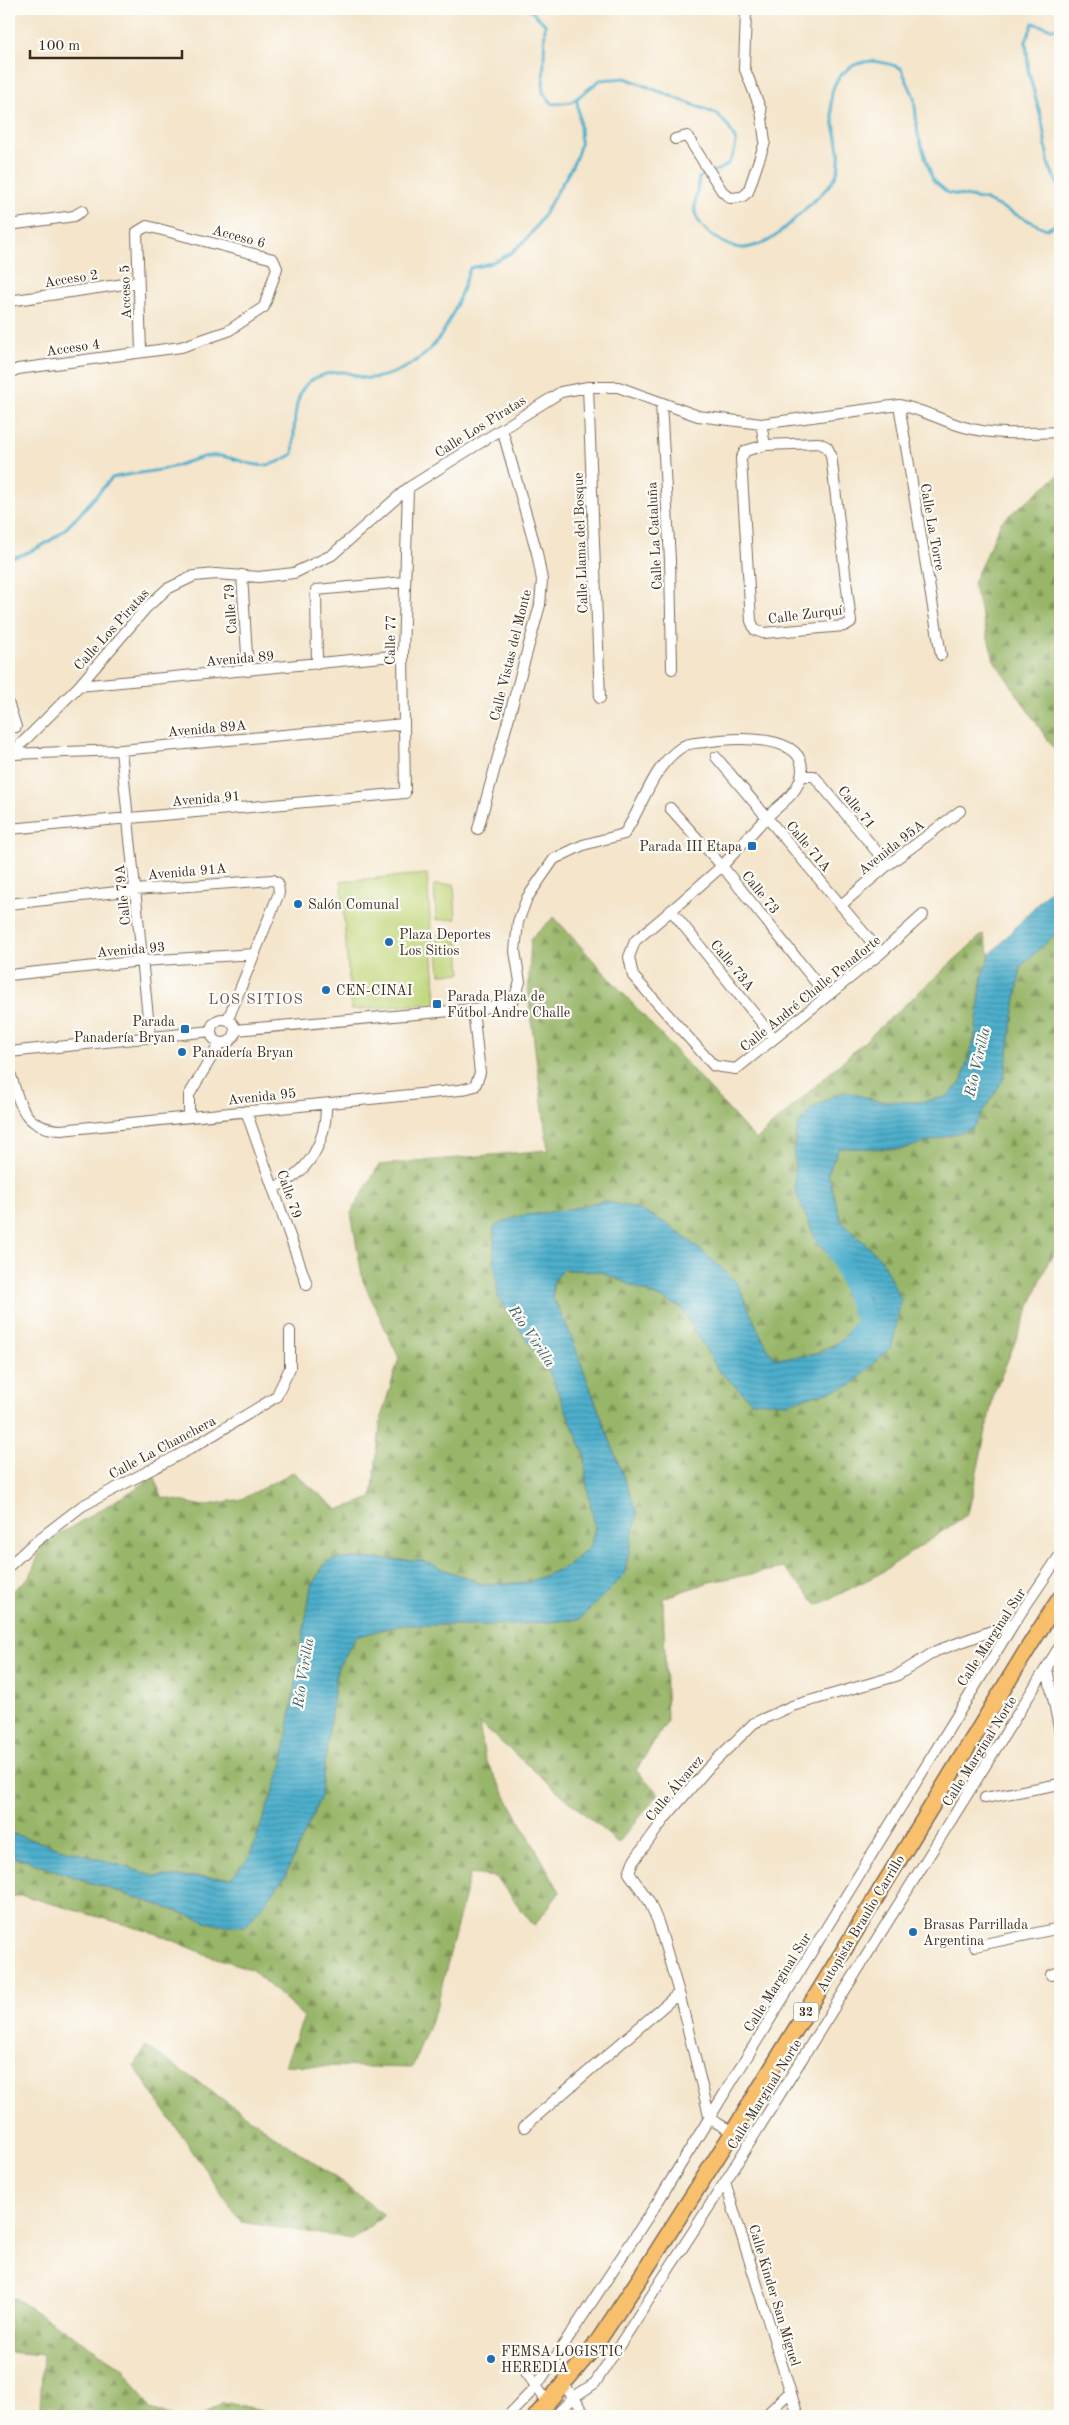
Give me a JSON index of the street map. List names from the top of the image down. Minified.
{"streets":{"highway":["Autopista Braulio Carrillo","32"],"street":["Acceso 6","Acceso 2","Acceso 5","Acceso 4","Calle Los Piratas","Calle La Torre","Calle La Cataluña","Calle Llama del Bosque","Calle 79","Calle Zurquí","Calle 77","Calle Vistas del Monte","Avenida 89","Avenida 89A","Avenida 91","Calle 71","Calle 71A","Avenida 95A","Avenida 91A","Calle 73","Calle 79A","Avenida 93","Calle 73A","Calle André Challe Penaforte","Avenida 95","Calle La Chanchera","Calle Marginal Sur","Calle Marginal Norte","Calle Álvarez","Calle Kinder San Miguel"]},"crossings":[["Acceso 6","Acceso 5"],["Acceso 6","Acceso 4"],["Acceso 2","Acceso 5"],["Acceso 5","Acceso 4"],["Calle Los Piratas","Calle La Torre"],["Calle Los Piratas","Calle La Cataluña"],["Calle Los Piratas","Calle Llama del Bosque"],["Calle Los Piratas","Calle 79"],["Calle Los Piratas","Calle 77"],["Calle Los Piratas","Calle Vistas del Monte"],["Calle Los Piratas","Avenida 89"],["Calle Los Piratas","Avenida 89A"],["Calle 79","Avenida 89"],["Calle 79","Avenida 95"],["Calle 77","Avenida 89"],["Calle 77","Avenida 89A"],["Calle 77","Avenida 91"],["Avenida 89A","Calle 79A"],["Avenida 91","Calle 79A"],["Calle 71","Avenida 95A"],["Calle 71","Calle André Challe Penaforte"],["Calle 71A","Avenida 95A"],["Calle 71A","Calle André Challe Penaforte"],["Avenida 91A","Calle 79A"],["Avenida 91A","Avenida 93"],["Calle 73","Calle André Challe Penaforte"],["Calle 79A","Avenida 93"],["Calle 73A","Calle André Challe Penaforte"],["Calle Marginal Sur","Calle Álvarez"],["Calle Marginal Norte","Calle Kinder San Miguel"]],"districts":["LOS SITIOS"],"water":["Río Virilla"],"places":{"transit":["Parada III Etapa","Parada Plaza de Fútbol Andre Challe","Parada Panadería Bryan"],"other":["Salón Comunal","Plaza Deportes Los Sitios","CEN-CINAI","Panadería Bryan","Brasas Parrillada Argentina","FEMSA LOGISTIC HEREDIA"]},"scale_bar":"100 m"}
